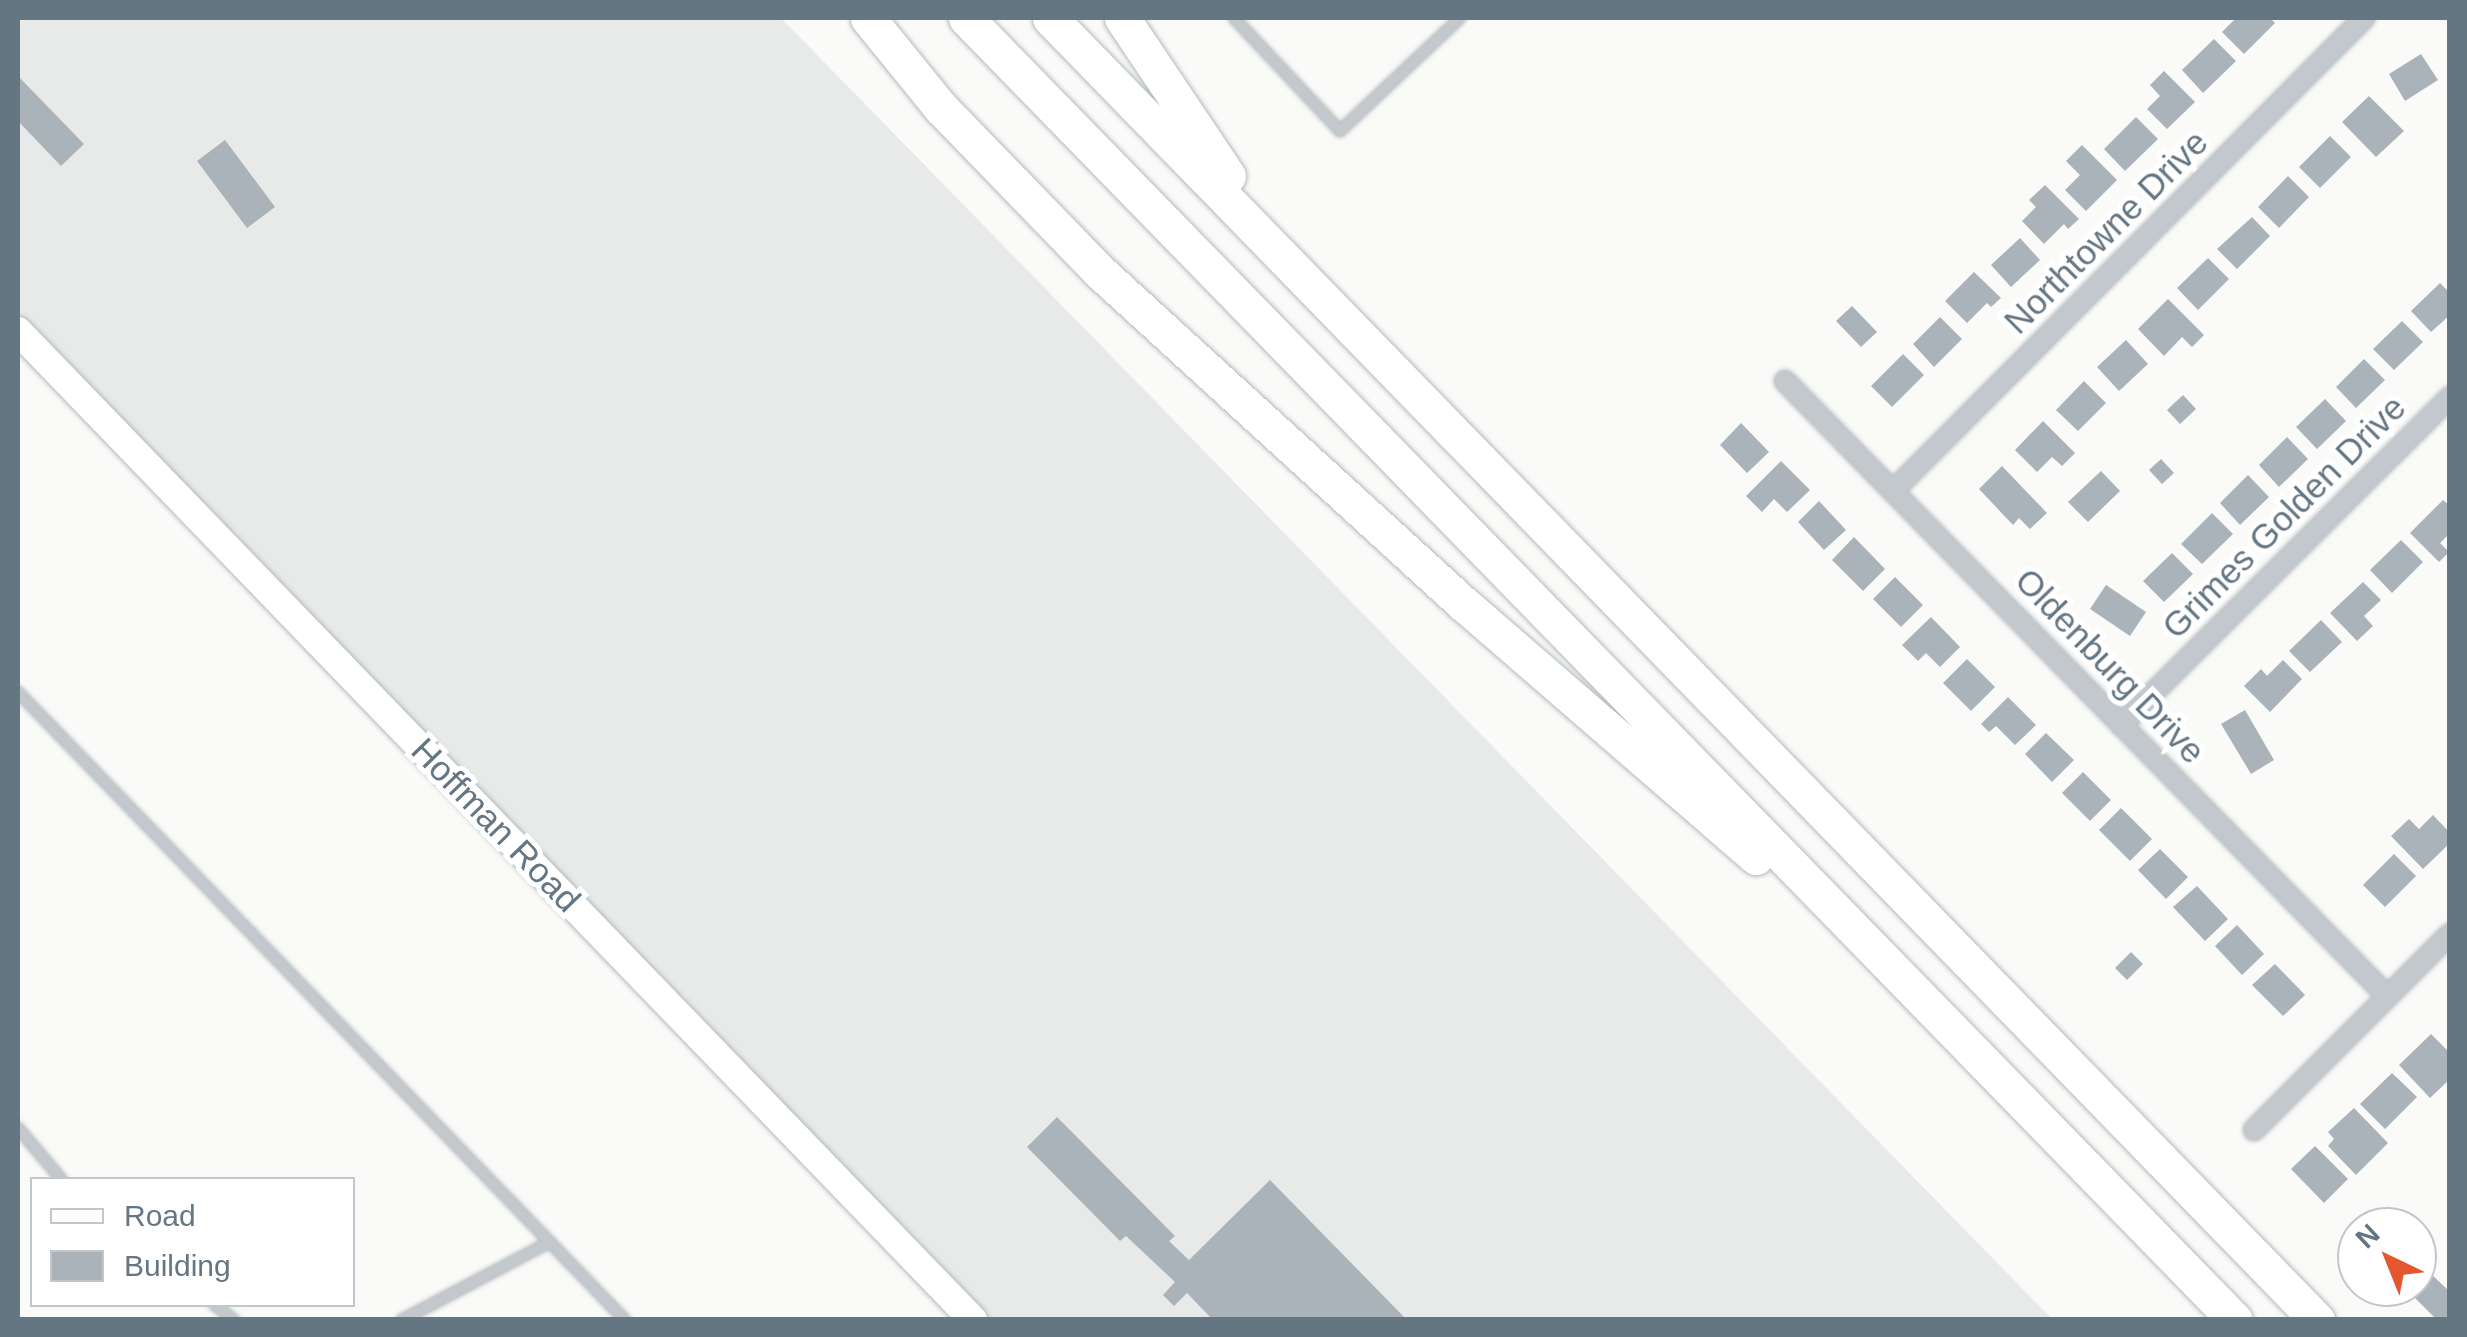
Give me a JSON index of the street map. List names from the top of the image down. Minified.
{"streets":{"street":["Northtowne Drive","Grimes Golden Drive","Oldenburg Drive","Hoffman Road"]},"crossings":[["Northtowne Drive","Oldenburg Drive"],["Grimes Golden Drive","Oldenburg Drive"]],"legend":["Road","Building"],"north":"top left"}
